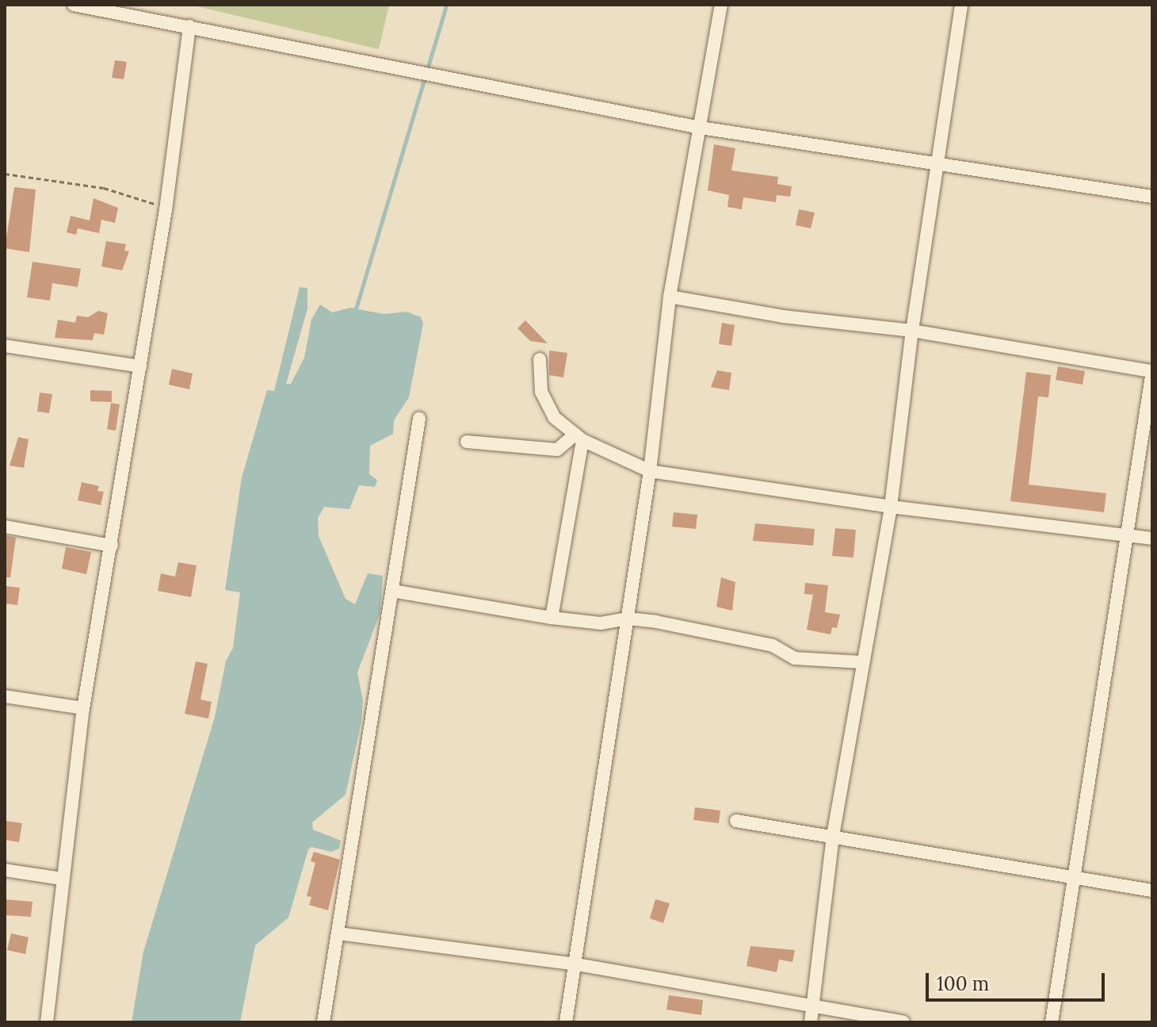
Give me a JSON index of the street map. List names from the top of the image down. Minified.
{"scale_bar":"100 m"}
